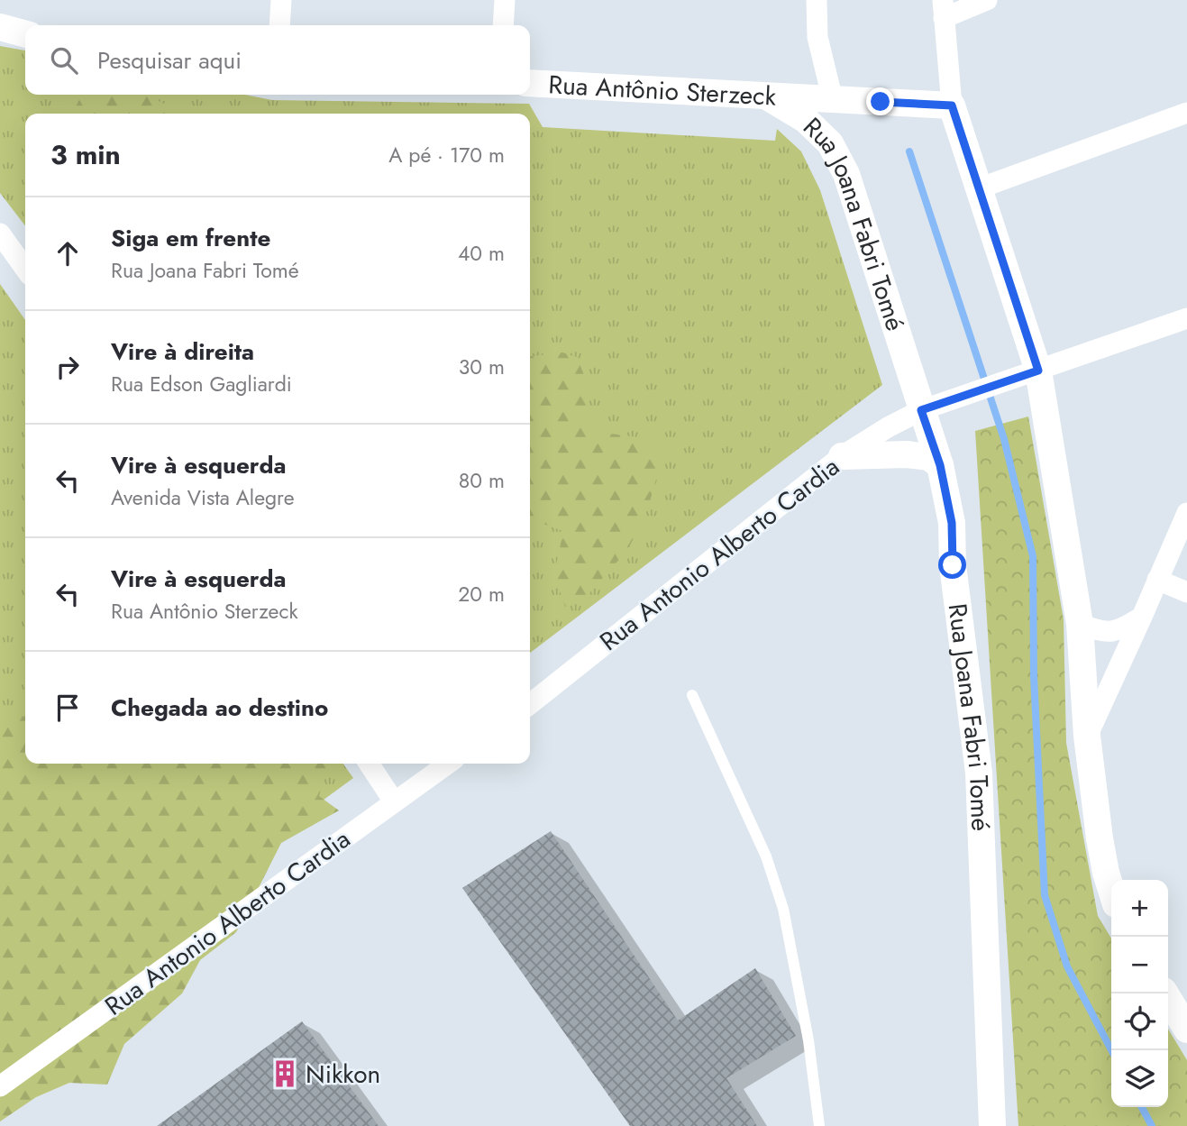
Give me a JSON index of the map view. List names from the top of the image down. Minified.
{"streets":{"street":["Rua Antônio Sterzeck","Rua Joana Fabri Tomé","Rua Antonio Alberto Cardia"]},"crossings":[["Rua Antônio Sterzeck","Rua Joana Fabri Tomé"],["Rua Joana Fabri Tomé","Rua Antonio Alberto Cardia"]],"places":{"building":["Nikkon"]},"page":{"search":"Pesquisar aqui","heading":["3 min","A pé · 170 m"],"list":[["Siga em frente","Rua Joana Fabri Tomé","40 m"],["Vire à direita","Rua Edson Gagliardi","30 m"],["Vire à esquerda","Avenida Vista Alegre","80 m"],["Vire à esquerda","Rua Antônio Sterzeck","20 m"],"Chegada ao destino"],"map_buttons":["+","−"]}}
